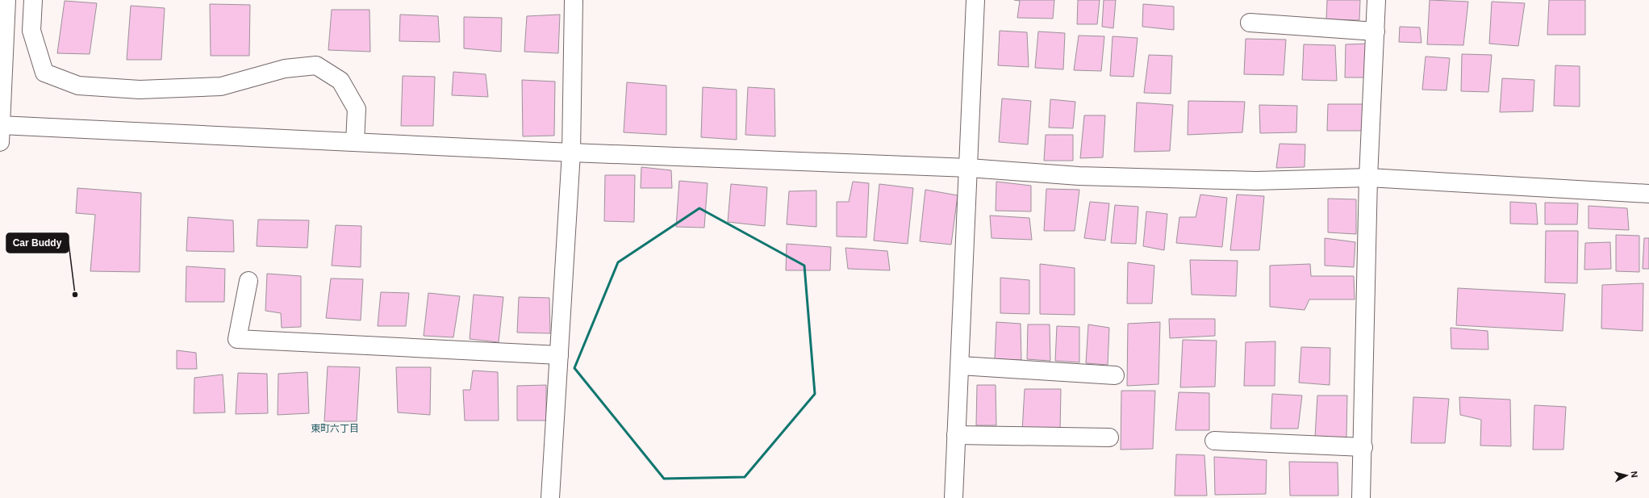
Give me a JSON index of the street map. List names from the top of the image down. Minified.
{"districts":["東町六丁目"],"places":["Car Buddy"],"north":"right"}
